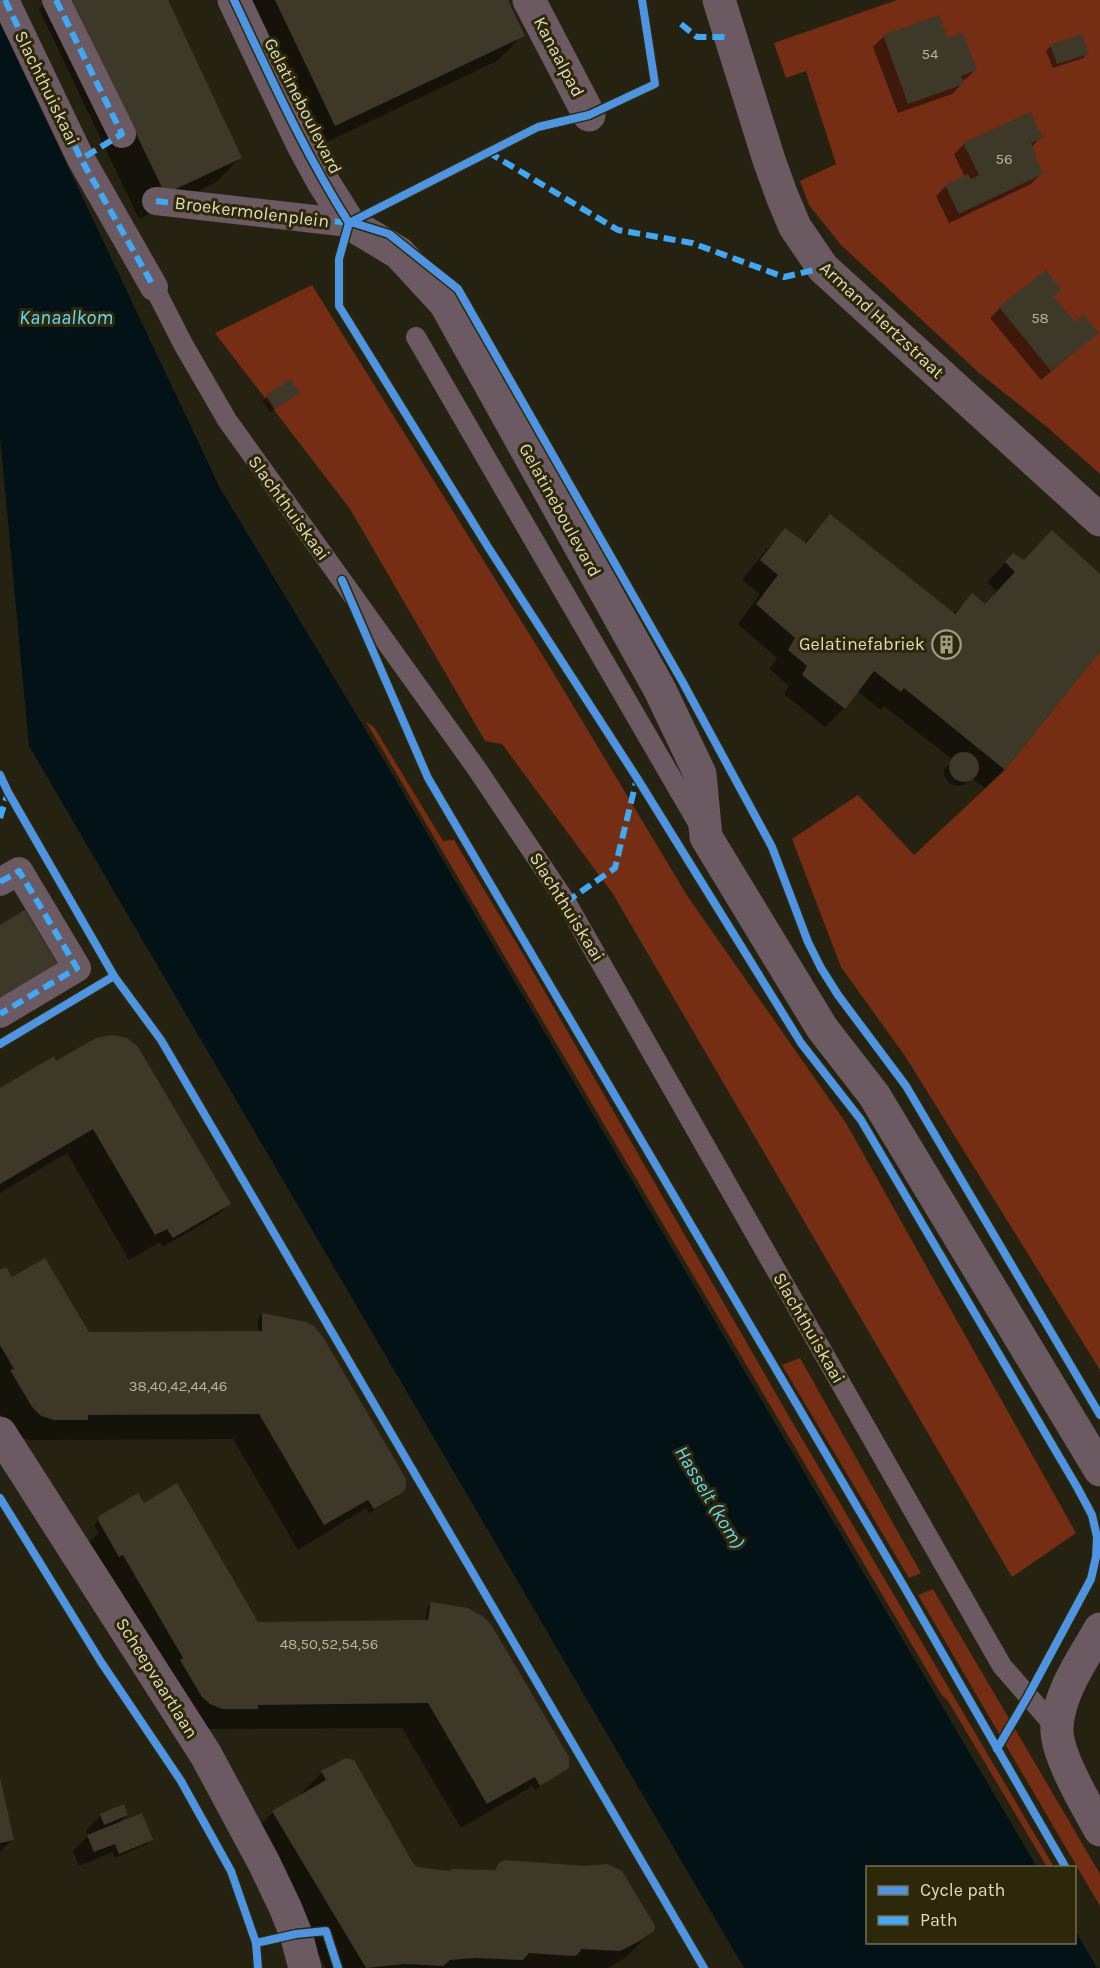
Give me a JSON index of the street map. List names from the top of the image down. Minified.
{"streets":{"street":["Kanaalpad","Slachthuiskaai","Gelatineboulevard","Broekermolenplein","Armand Hertzstraat","Scheepvaartlaan"]},"crossings":[["Gelatineboulevard","Broekermolenplein"]],"water":["Kanaalkom","Hasselt (kom)"],"places":{"building":["Gelatinefabriek"]},"house_numbers":["54","56","58","38,40,42,44,46","48,50,52,54,56"],"legend":["Cycle path","Path"]}
